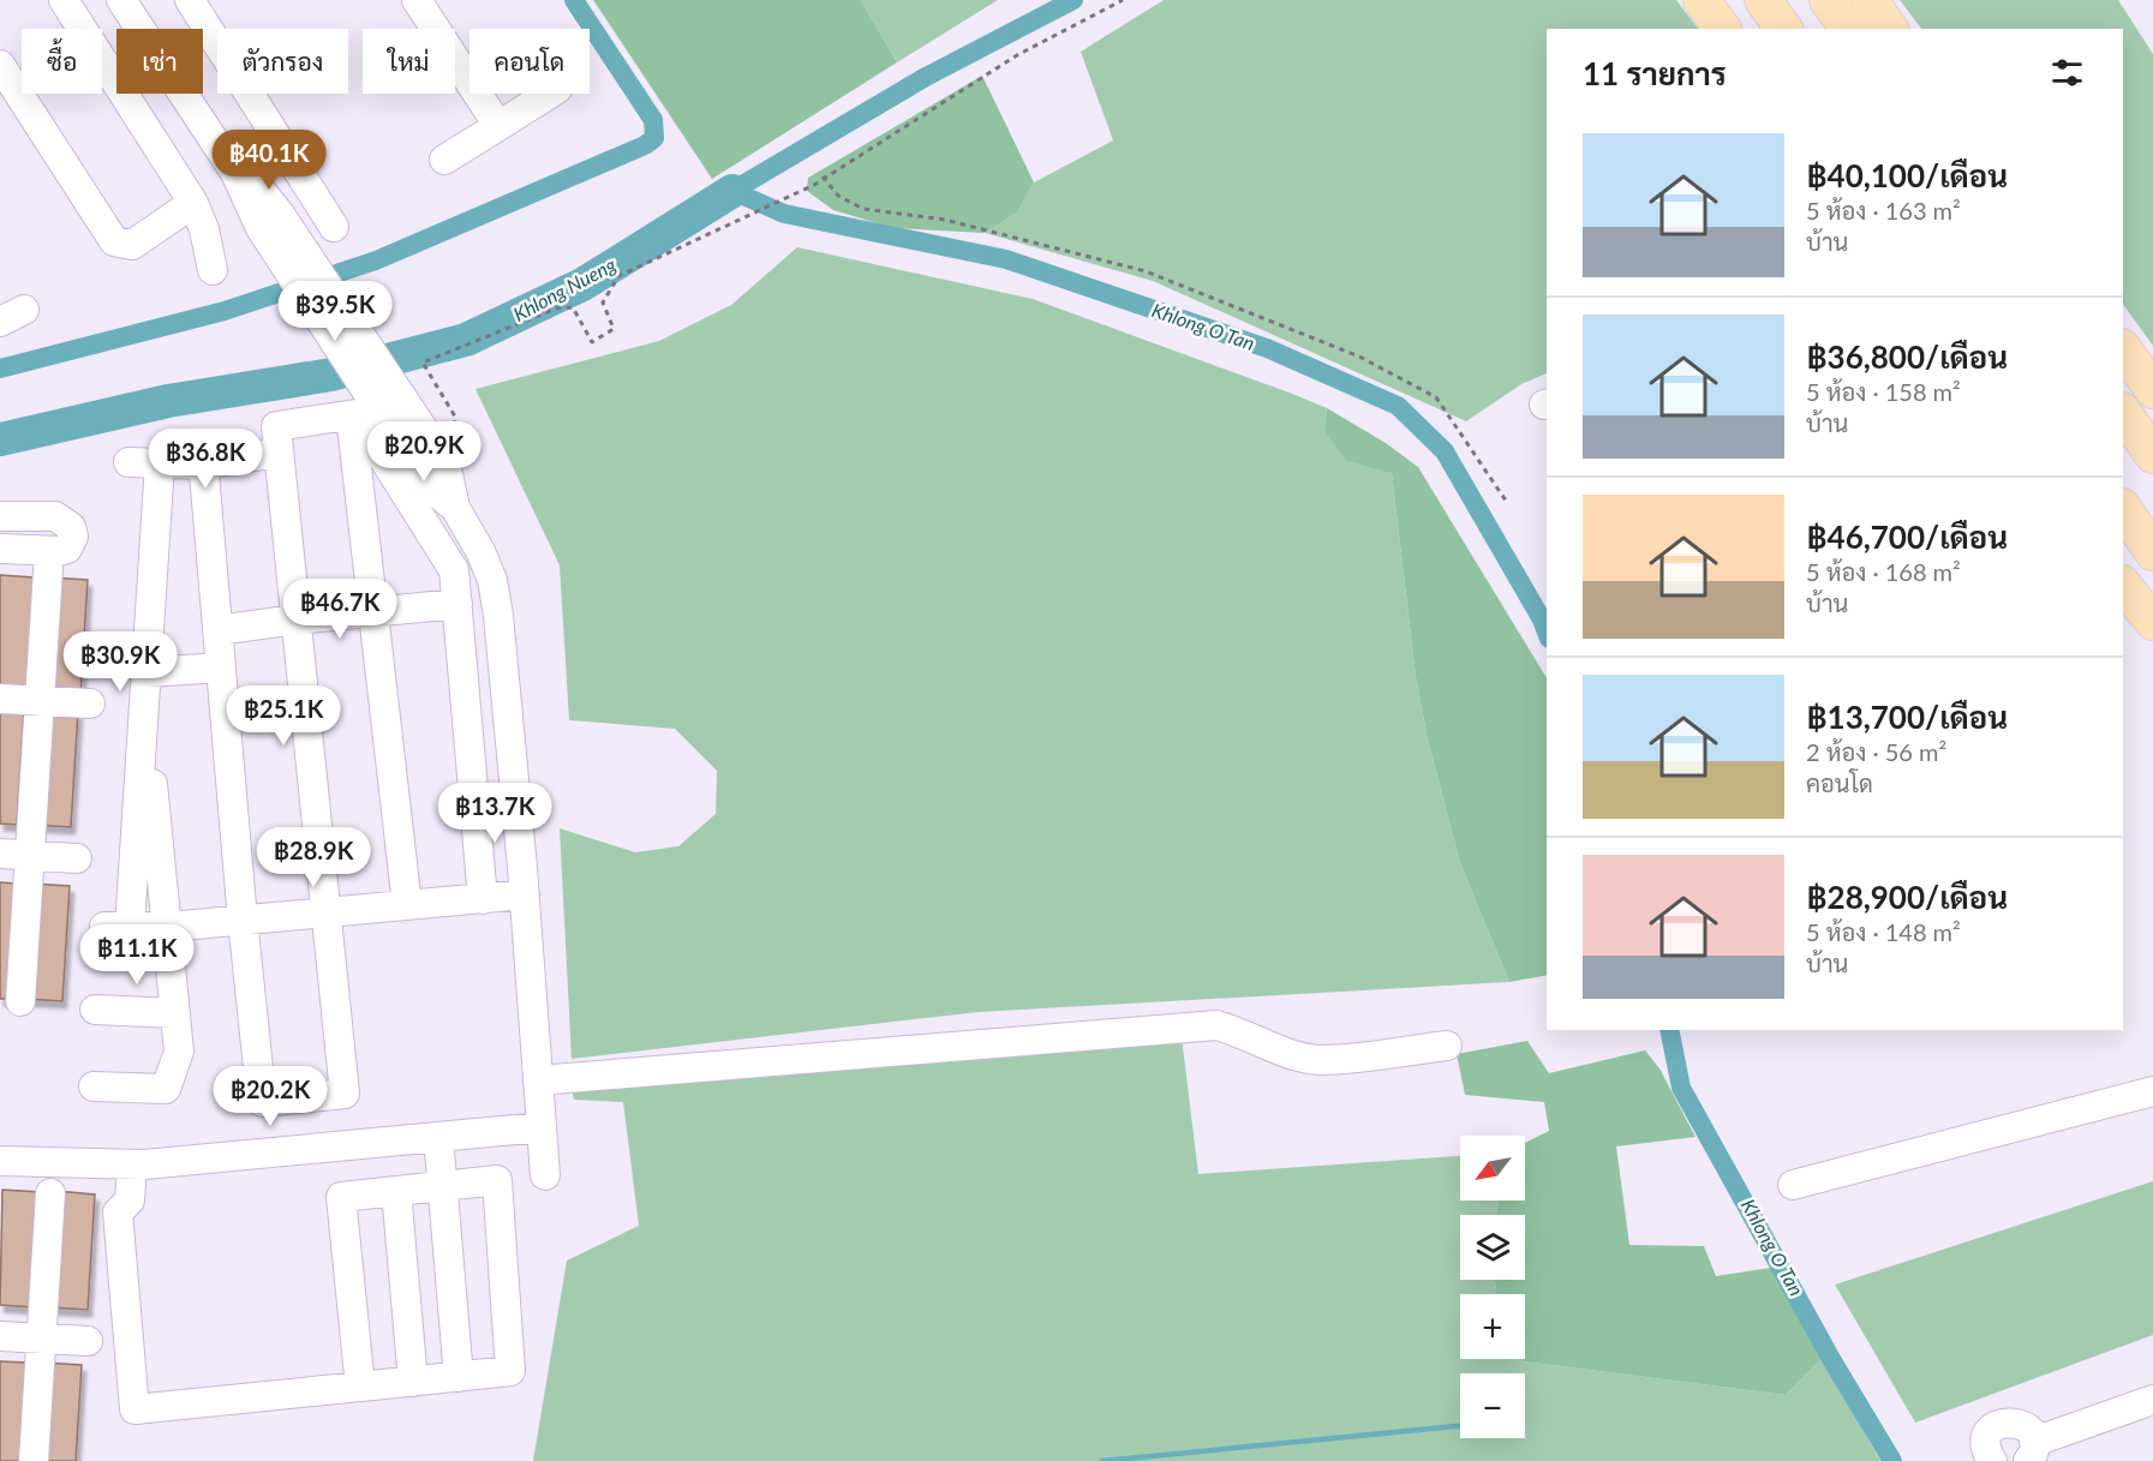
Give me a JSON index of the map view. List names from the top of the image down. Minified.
{"water":["Khlong Nueng","Khlong O Tan"],"north":"bottom left","page":{"chip":["ซื้อ","เช่า","ตัวกรอง","ใหม่","คอนโด"],"heading":"11 รายการ","list":[{"name":"฿40,100/เดือน","note":"5 ห้อง · 163 m² · บ้าน"},{"name":"฿36,800/เดือน","note":"5 ห้อง · 158 m² · บ้าน"},{"name":"฿46,700/เดือน","note":"5 ห้อง · 168 m² · บ้าน"},{"name":"฿13,700/เดือน","note":"2 ห้อง · 56 m² · คอนโด"},{"name":"฿28,900/เดือน","note":"5 ห้อง · 148 m² · บ้าน"}],"price":["฿40.1K","฿39.5K","฿20.9K","฿36.8K","฿46.7K","฿30.9K","฿25.1K","฿13.7K","฿28.9K","฿11.1K","฿20.2K"],"map_buttons":["+","−"]}}
